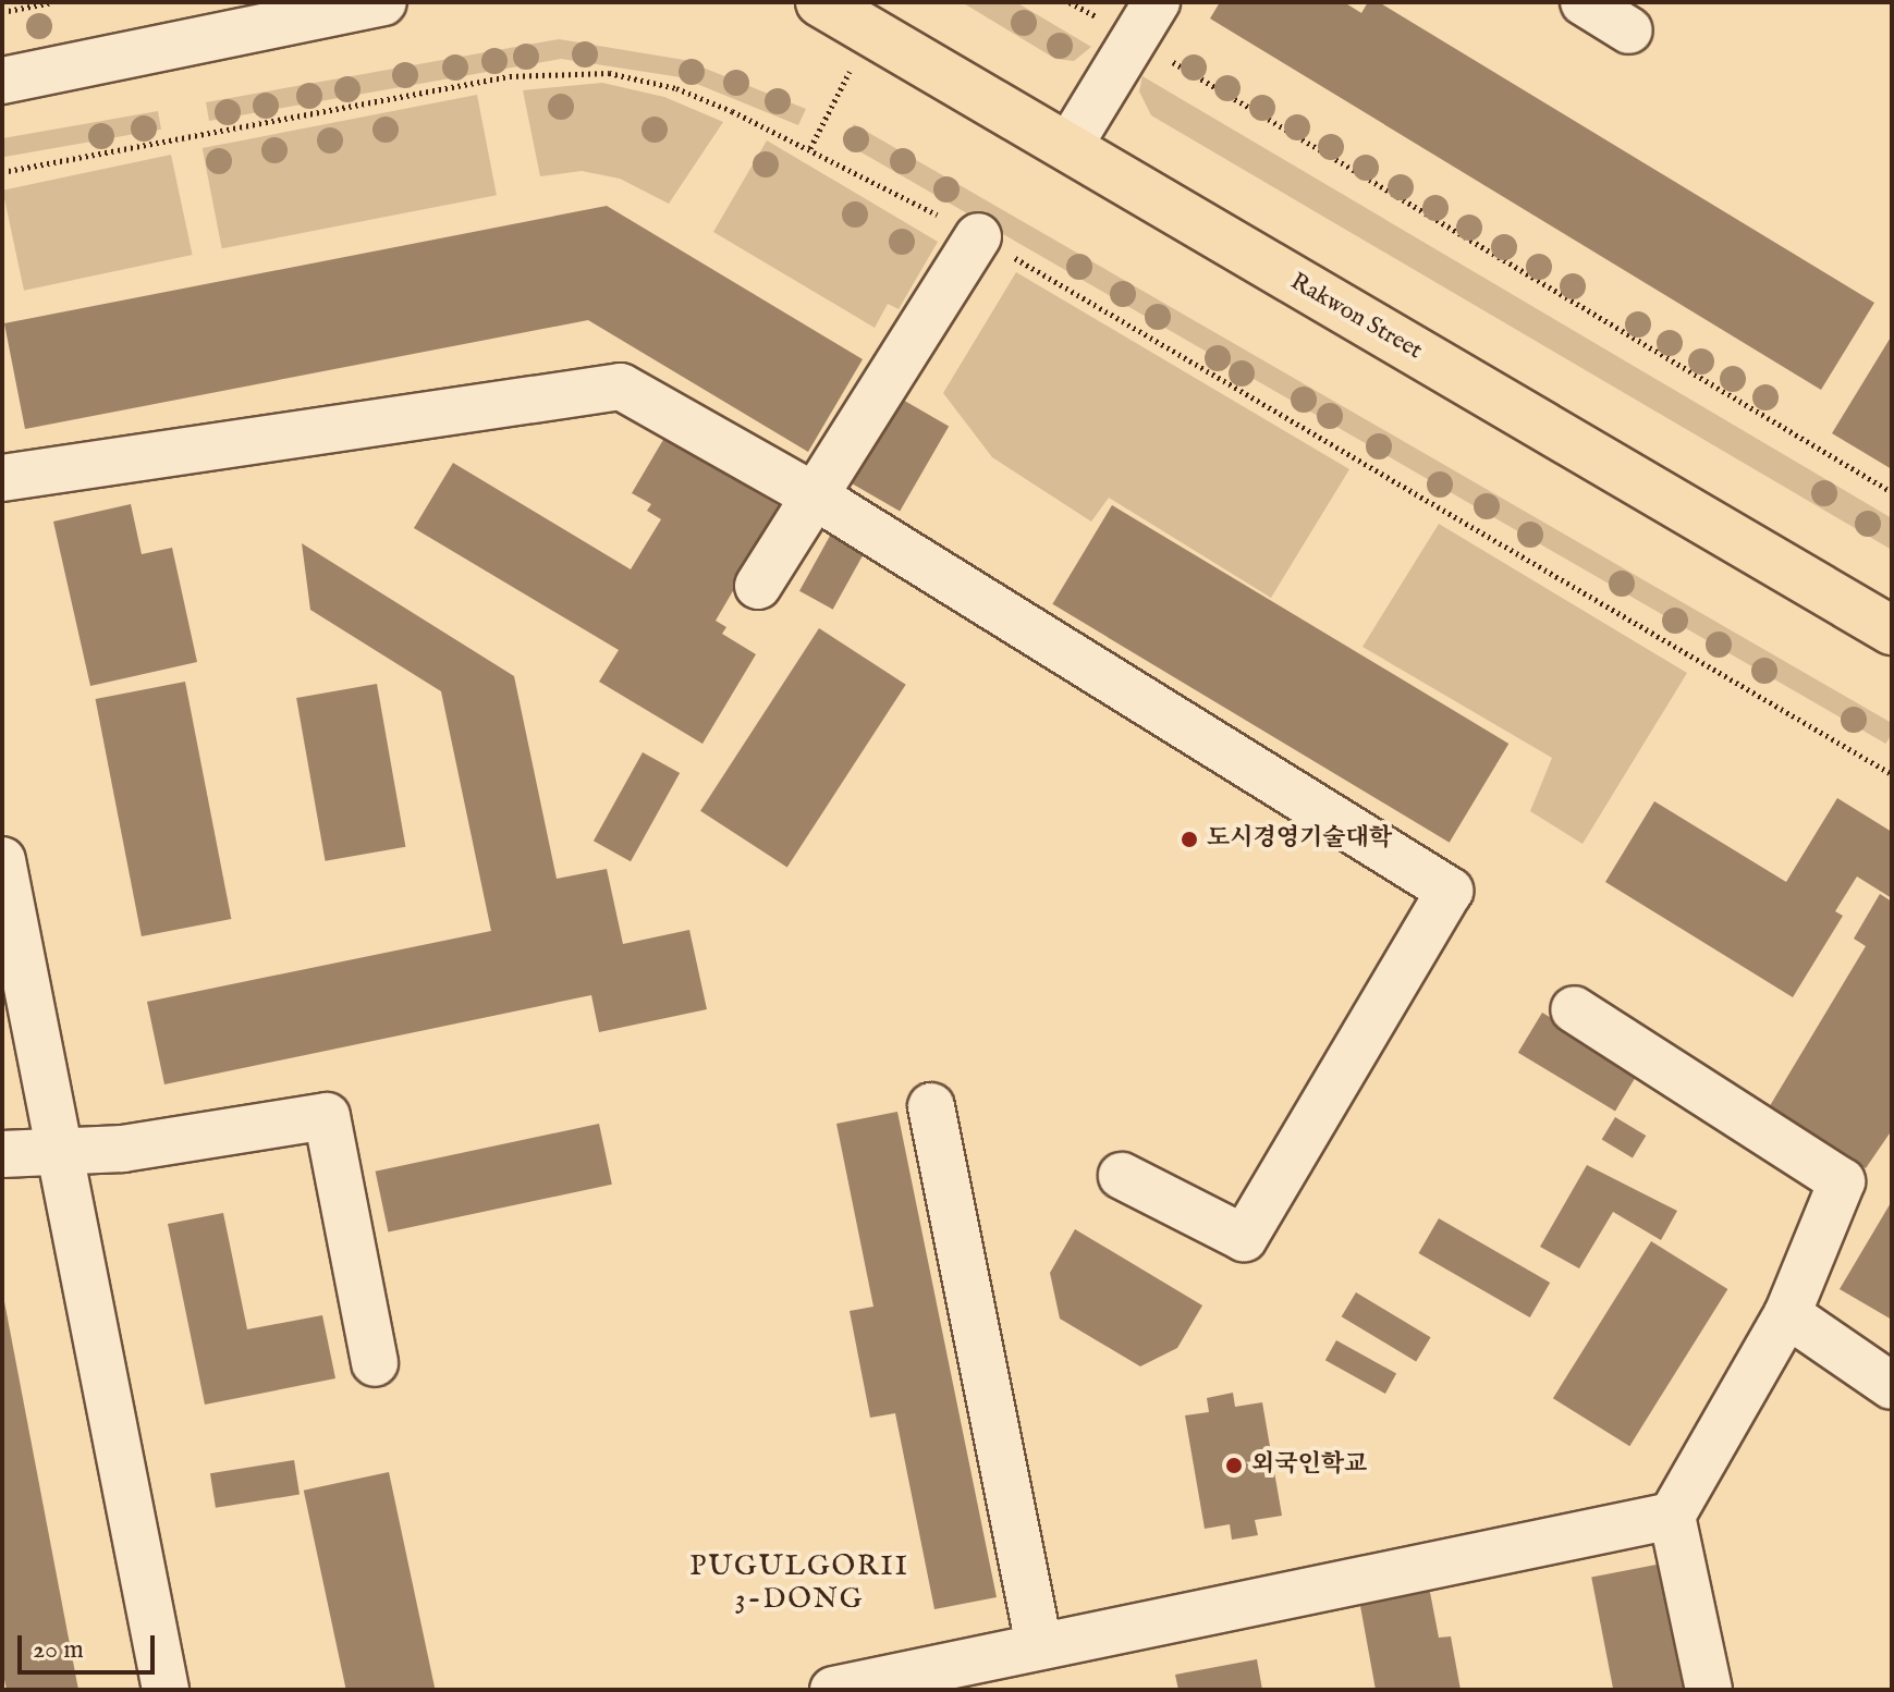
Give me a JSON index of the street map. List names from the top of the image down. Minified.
{"streets":{"main road":["Rakwon Street"]},"districts":["PUGULGORII 3-DONG"],"places":["도시경영기술대학","외국인학교"],"scale_bar":"20 m"}
